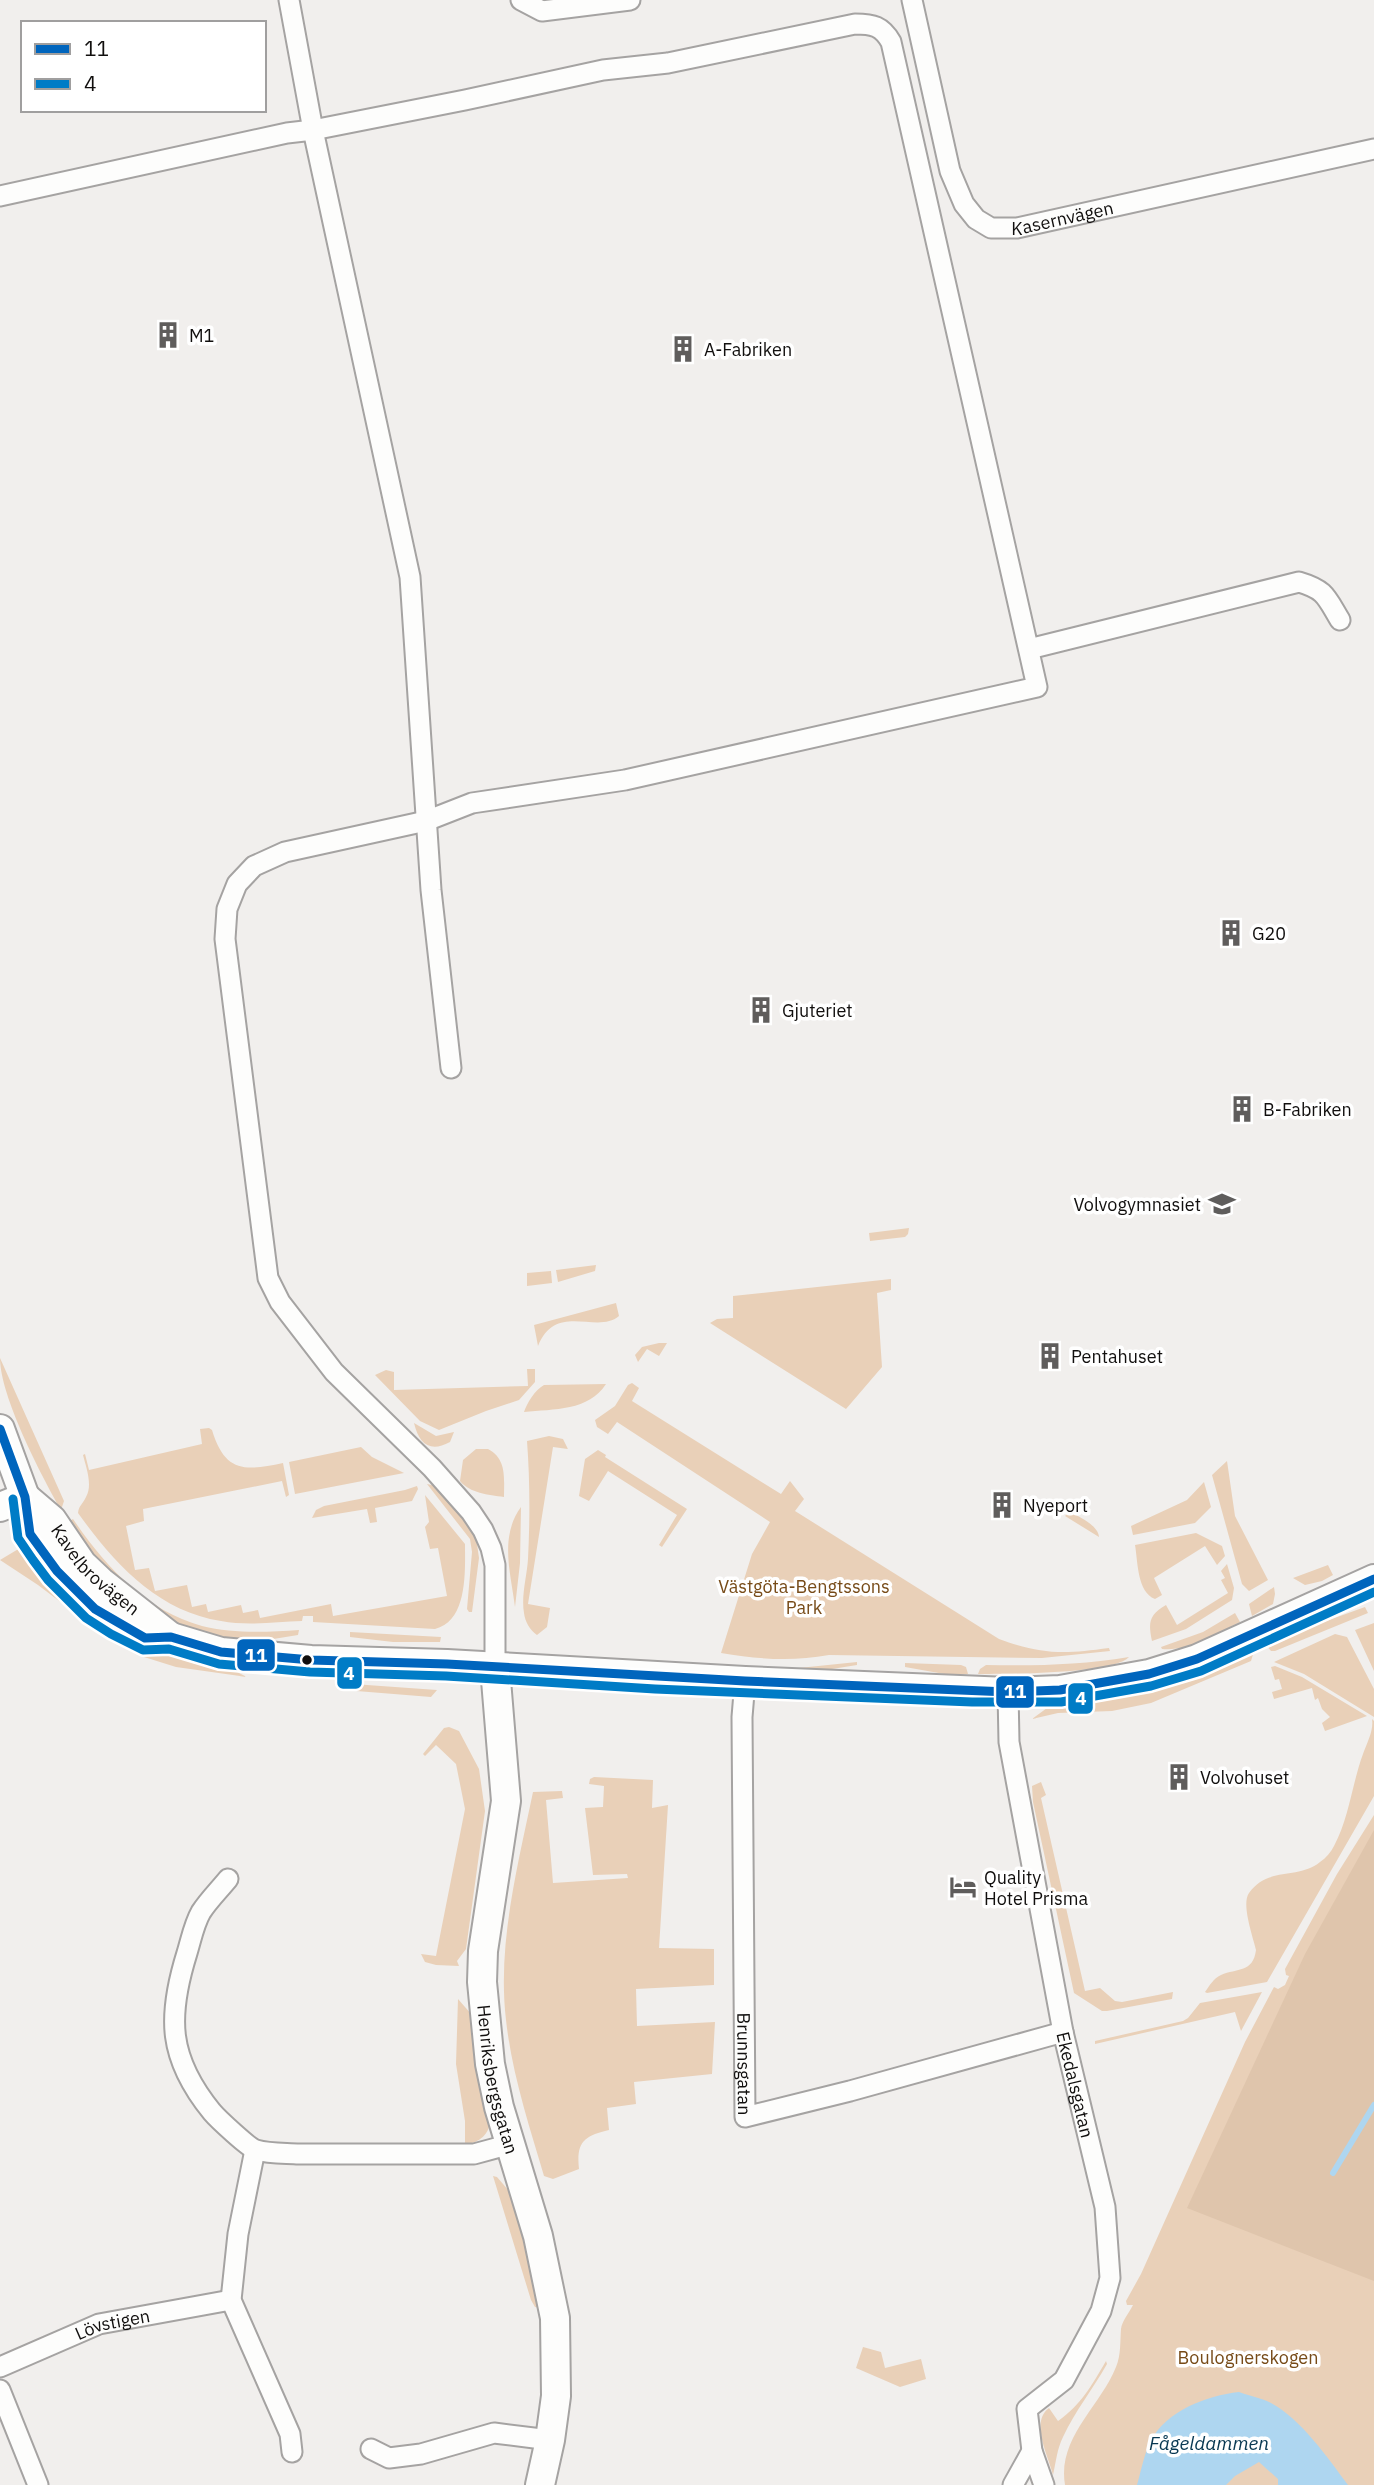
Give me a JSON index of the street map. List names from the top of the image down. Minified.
{"streets":{"main road":["Kavelbrovägen","Henriksbergsgatan"],"street":["Kasernvägen","Brunnsgatan","Ekedalsgatan","Lövstigen"]},"crossings":[["Kavelbrovägen","Brunnsgatan"],["Kavelbrovägen","Henriksbergsgatan"],["Kavelbrovägen","Ekedalsgatan"],["Brunnsgatan","Ekedalsgatan"]],"water":["Fågeldammen"],"parks":["Västgöta-Bengtssons Park","Boulognerskogen"],"places":{"building":["M1","A-Fabriken","G20","Gjuteriet","B-Fabriken","Pentahuset","Nyeport","Volvohuset"],"school or university":["Volvogymnasiet"],"hotel":["Quality Hotel Prisma"]},"lines":["transit line 11","transit line 4"],"legend":["11","4"]}
